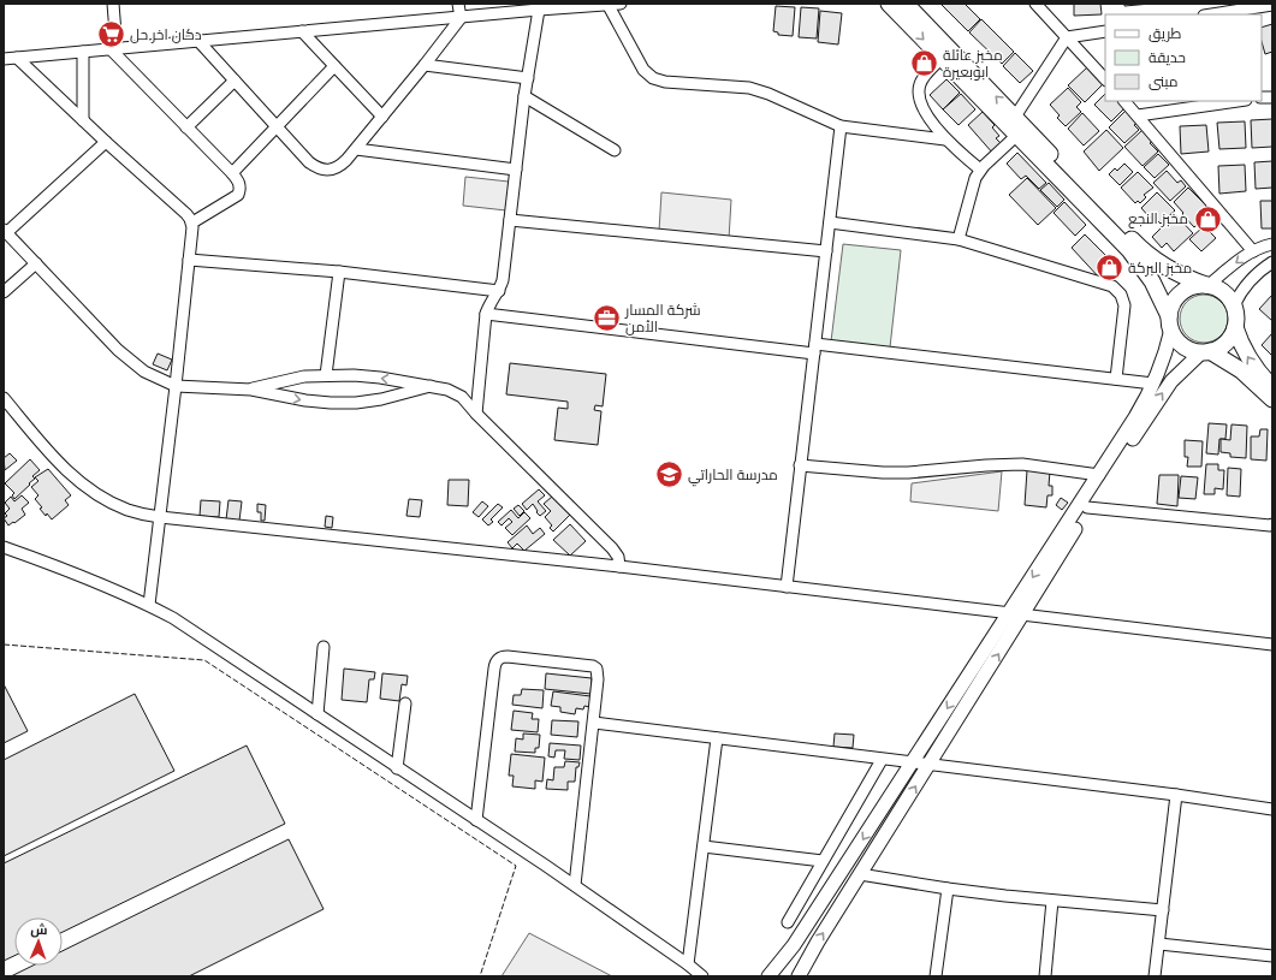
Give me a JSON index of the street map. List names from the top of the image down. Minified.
{"places":{"supermarket":["دكان اخر حل"],"shop":["مخبز عائلة ابوبعيرة","مخبز النجع","مخبز البركة"],"office":["شركة المسار الأمن"],"school or university":["مدرسة الحاراتي"]},"legend":["طريق","حديقة","مبنى"],"north":"top"}
